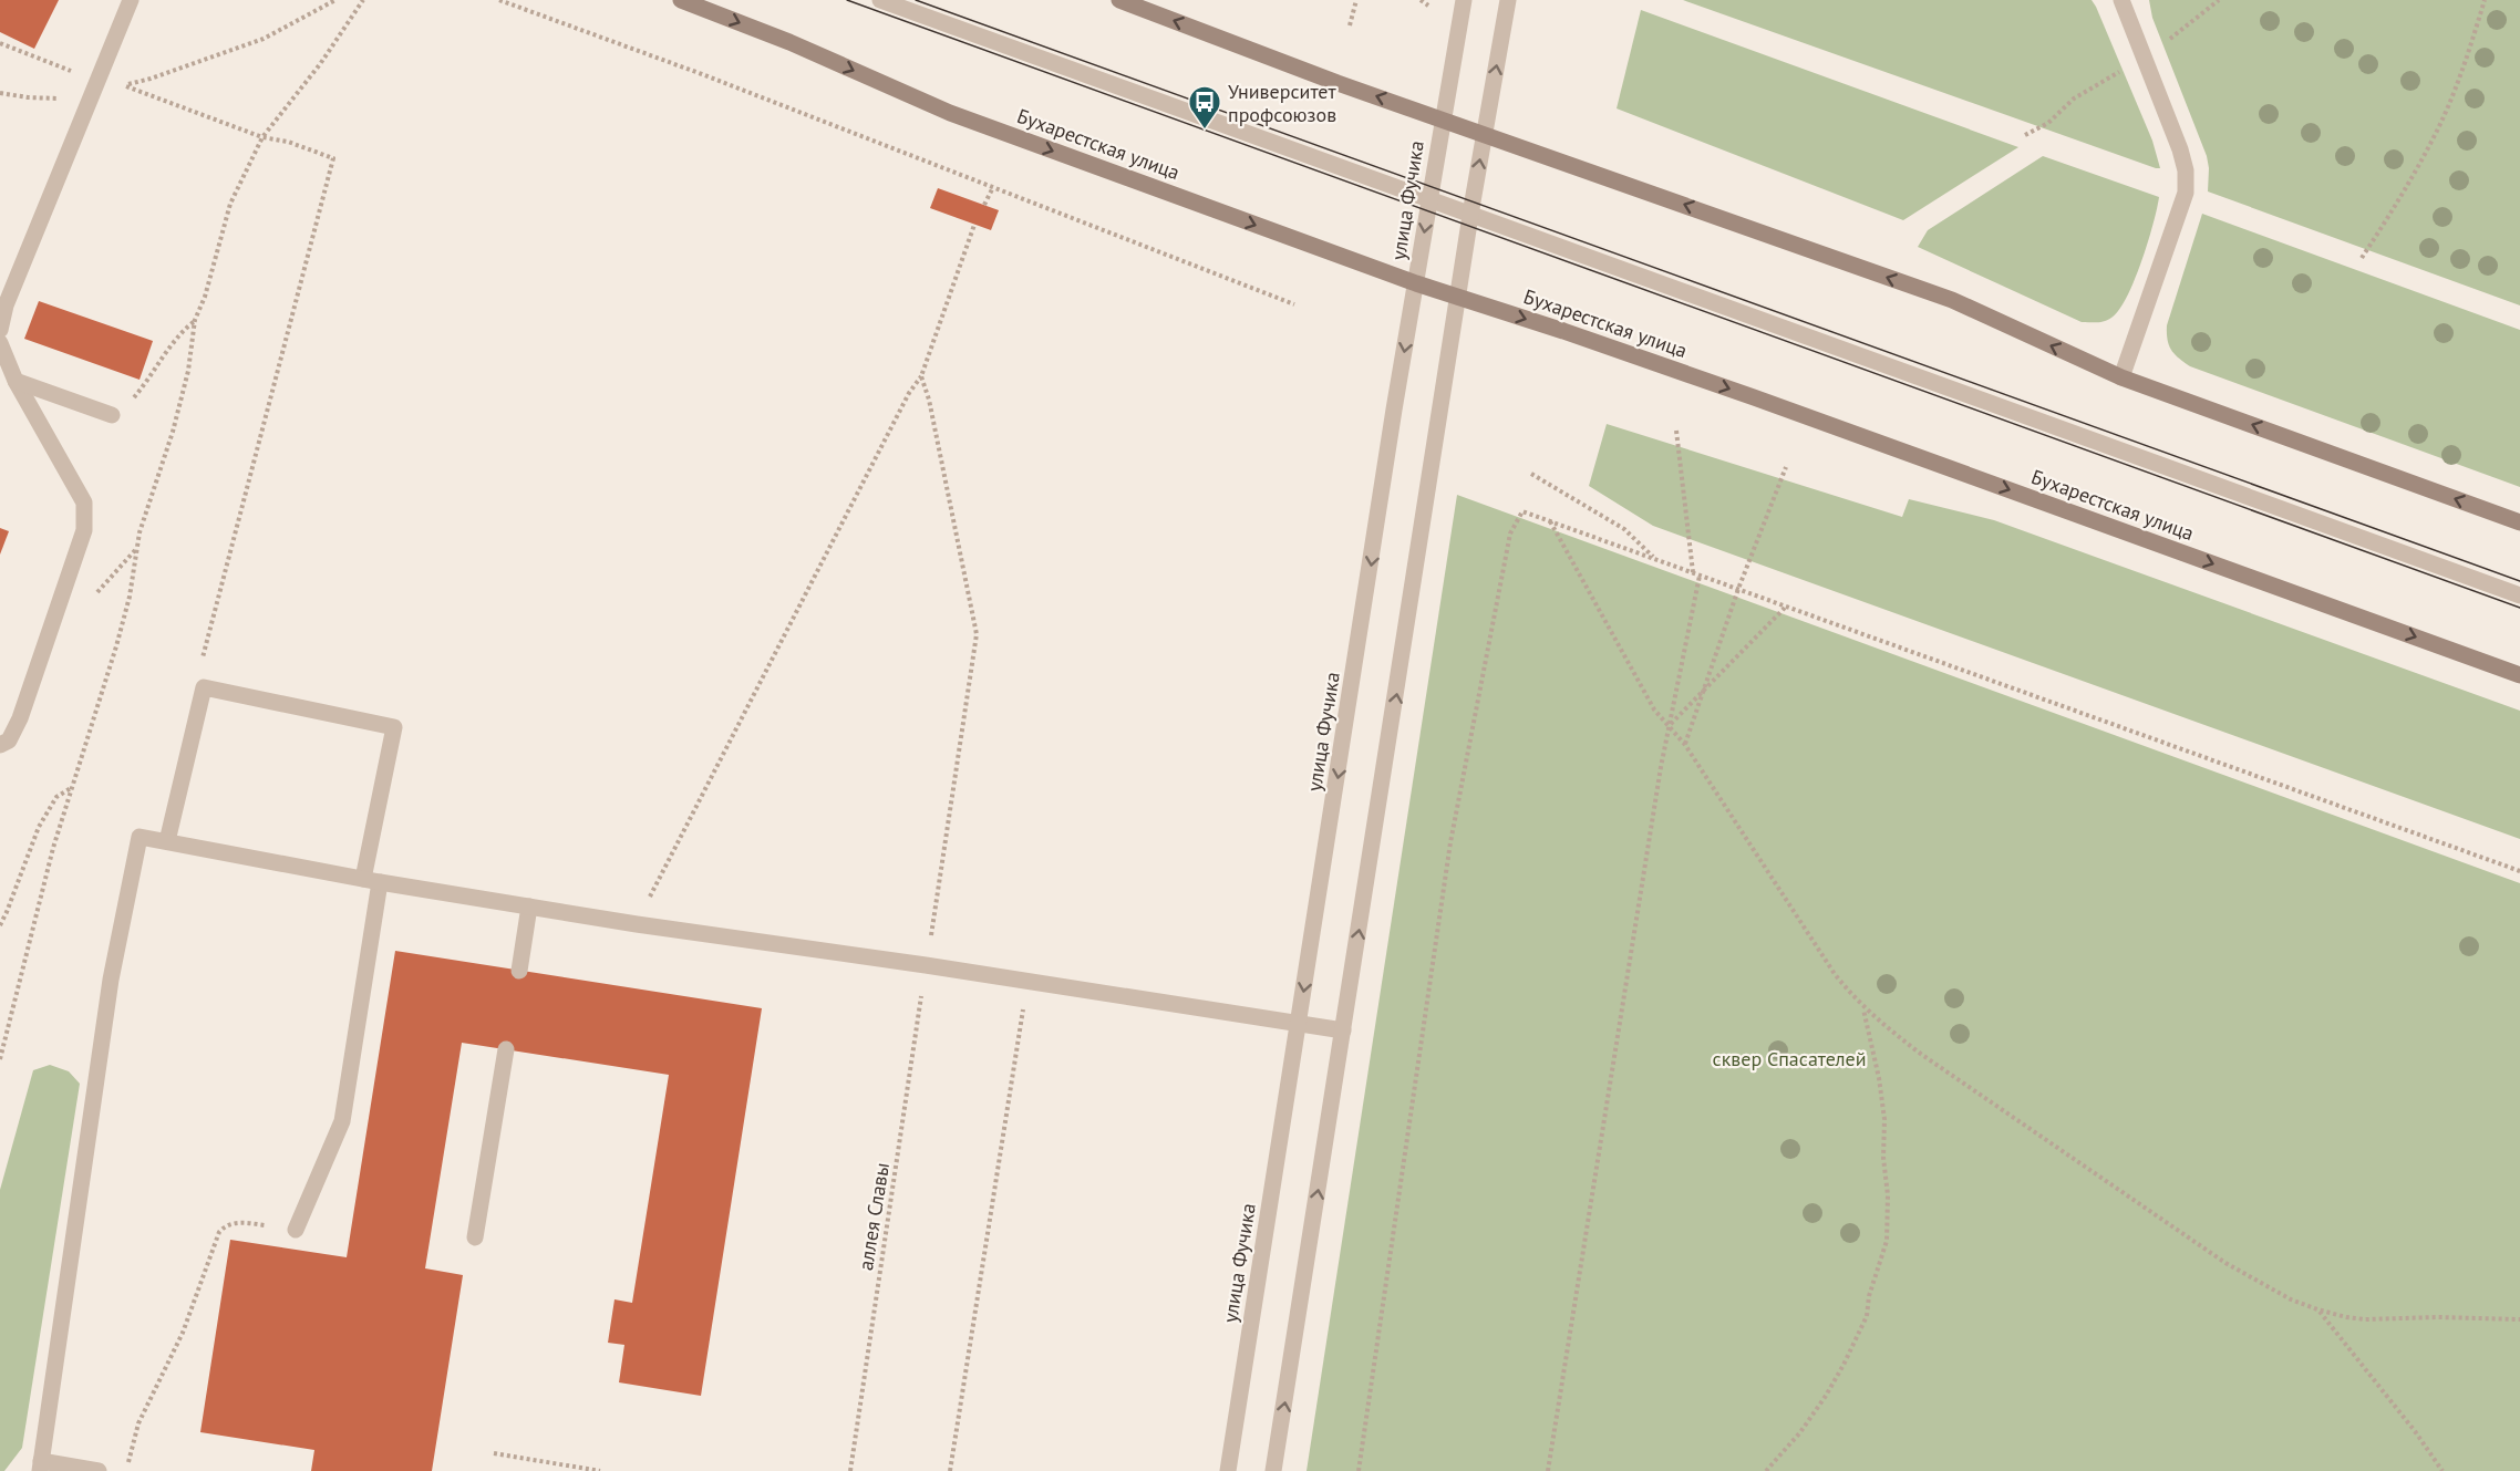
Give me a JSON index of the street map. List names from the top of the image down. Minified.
{"streets":{"main road":["Бухарестская улица"],"street":["улица Фучика"],"path":["аллея Славы"]},"crossings":[["Бухарестская улица","улица Фучика"]],"one_way":["Бухарестская улица"],"parks":["cквер Спасателей"],"places":{"bus stop":["Университет профсоюзов"]}}
